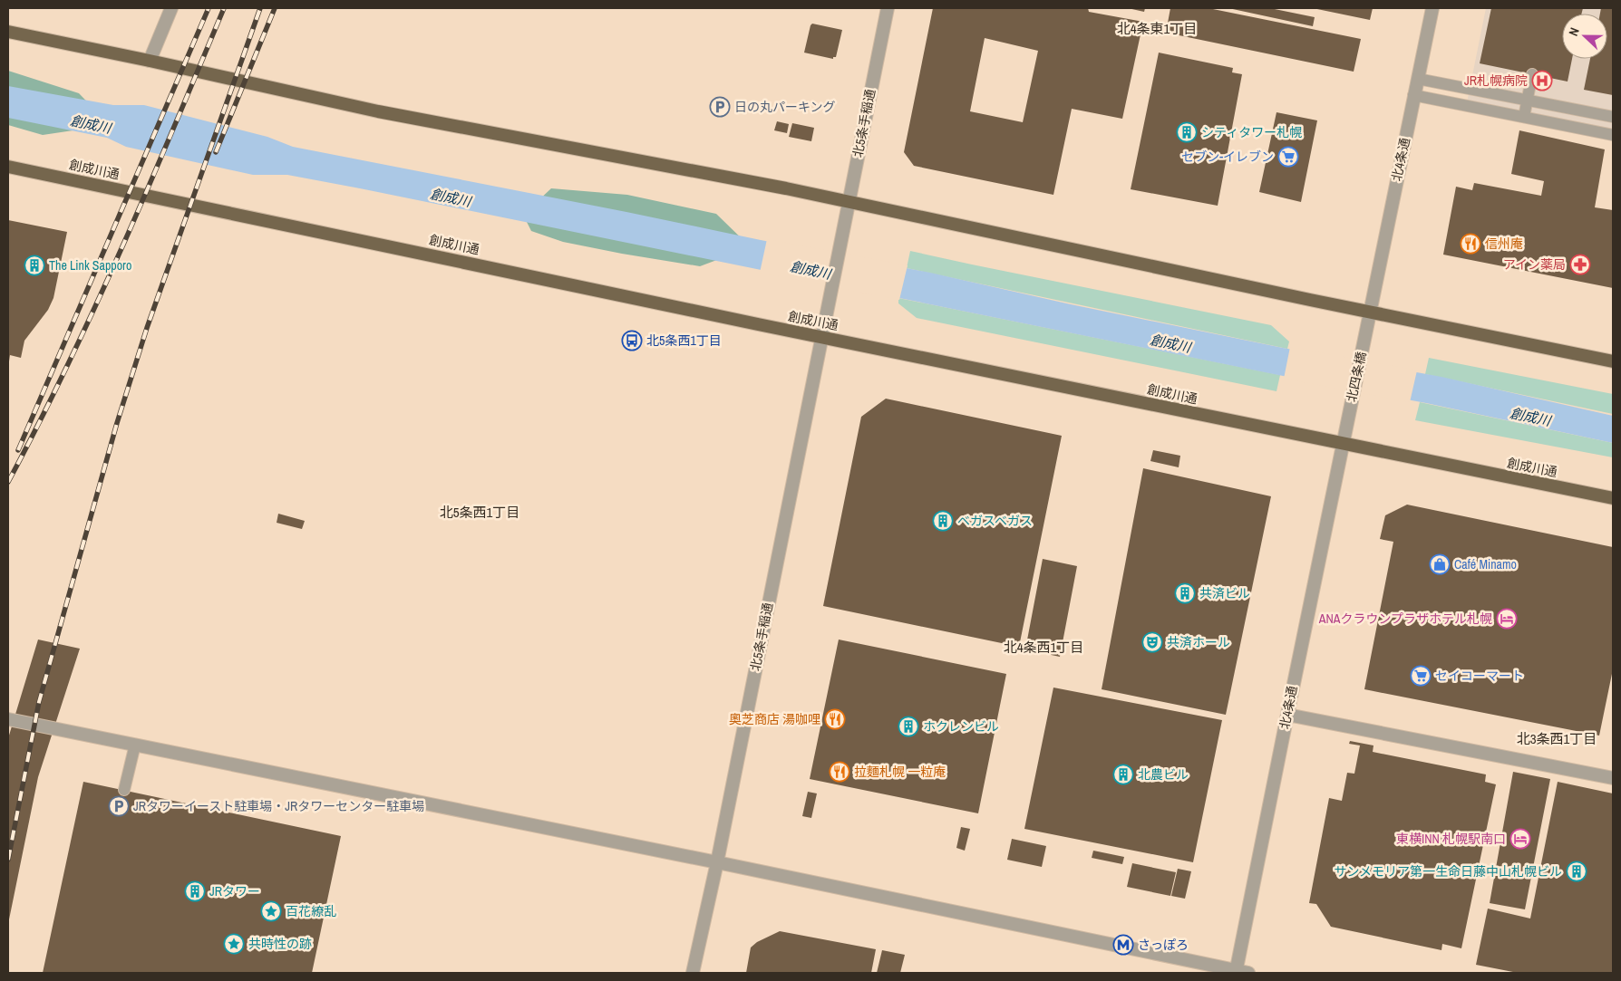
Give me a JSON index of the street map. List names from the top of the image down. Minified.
{"streets":{"highway":["創成川通"],"street":["北5条手稲通","北4条通","北四条橋"]},"crossings":[["北5条手稲通","創成川通"],["北4条通","創成川通"],["北4条通","北四条橋"],["創成川通","北四条橋"]],"districts":["北4条東1丁目","北5条西1丁目","北4条西1丁目","北3条西1丁目"],"water":["創成川"],"places":{"hospital":["JR札幌病院"],"parking":["日の丸パーキング","JRタワーイースト駐車場・JRタワーセンター駐車場"],"building":["シティタワー札幌","The Link Sapporo","ベガスベガス","共済ビル","ホクレンビル","北農ビル","サンメモリア第一生命日藤中山札幌ビル","JRタワー"],"supermarket":["セブン-イレブン","セイコーマート"],"restaurant":["信州庵","奧芝商店 湯咖哩","拉麵札幌 一粒庵"],"pharmacy":["アイン薬局"],"bus stop":["北5条西1丁目"],"shop":["Café Minamo"],"hotel":["ANAクラウンプラザホテル札幌","東横INN 札幌駅南口"],"theatre":["共済ホール"],"place":["百花繚乱","共時性の跡"],"metro station":["さっぽろ"]},"north":"left"}
